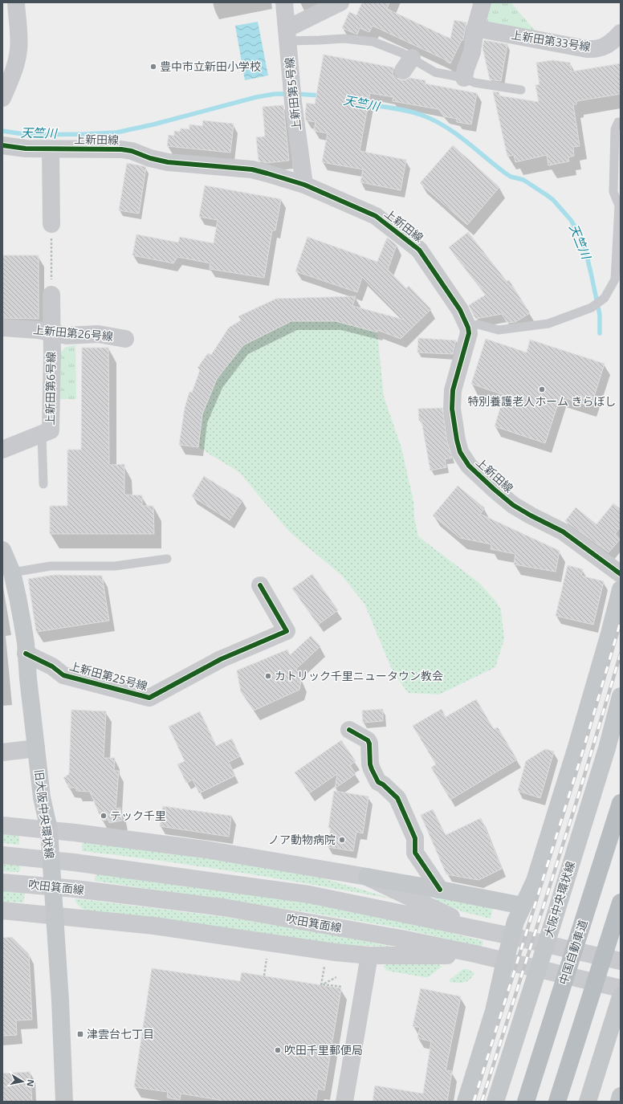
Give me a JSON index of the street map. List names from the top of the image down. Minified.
{"streets":{"highway":["中国自動車道"],"main road":["旧大阪中央環状線","吹田箕面線","大阪中央環状線"],"street":["上新田第33号線","上新田第5号線","上新田線","上新田第26号線","上新田第6号線","上新田第25号線"]},"crossings":[["上新田第5号線","上新田線"],["上新田第26号線","上新田第6号線"],["上新田第25号線","旧大阪中央環状線"]],"water":["天竺川"],"places":{"other":["豊中市立新田小学校","特別養護老人ホーム きらぼし","カトリック千里ニュータウン教会","テック千里","ノア動物病院","吹田千里郵便局"],"transit":["津雲台七丁目"]},"north":"right"}
